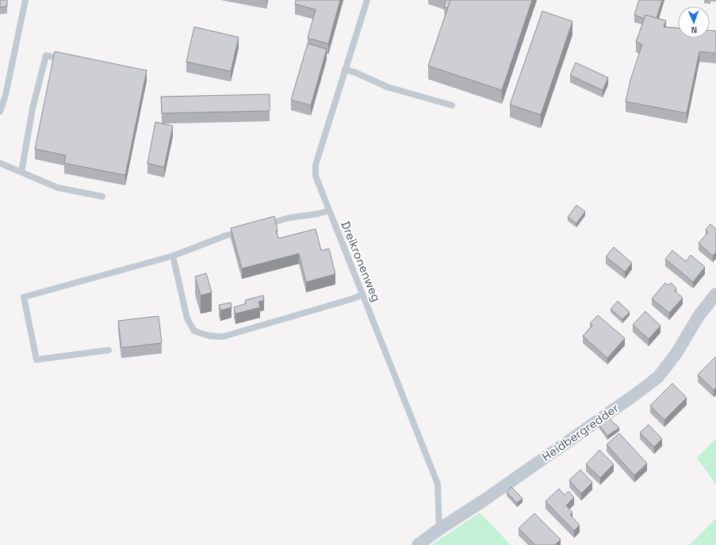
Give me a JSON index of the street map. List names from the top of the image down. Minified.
{"streets":{"street":["Heidbergredder"],"lane":["Dreikronenweg"]},"crossings":[["Dreikronenweg","Heidbergredder"]],"north":"bottom"}
